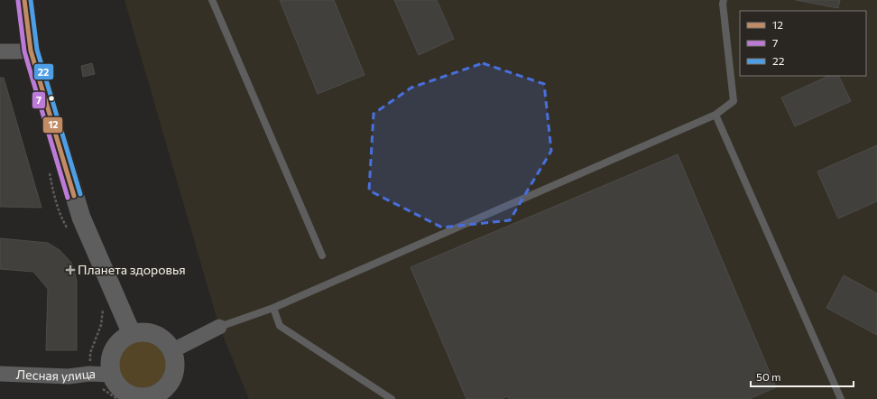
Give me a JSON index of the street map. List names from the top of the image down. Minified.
{"streets":{"street":["Лесная улица"]},"places":{"health":["Планета здоровья"]},"lines":["transit line 12","transit line 22","transit line 7"],"legend":["12","7","22"],"scale_bar":"50 m"}
